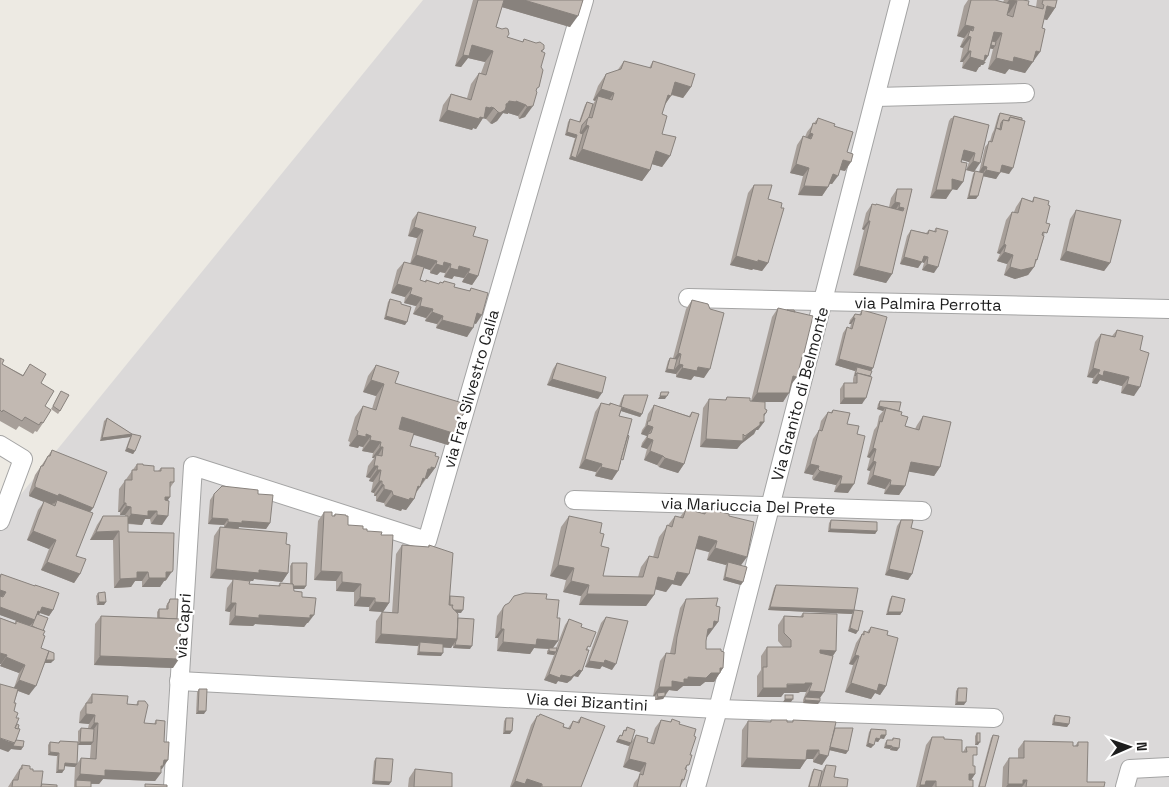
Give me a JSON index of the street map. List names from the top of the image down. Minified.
{"streets":{"street":["via Palmira Perrotta","via Fra' Silvestro Calia","Via Granito di Belmonte","via Mariuccia Del Prete","via Capri","Via dei Bizantini"]},"crossings":[["via Palmira Perrotta","Via Granito di Belmonte"],["via Fra' Silvestro Calia","via Capri"],["Via Granito di Belmonte","via Mariuccia Del Prete"],["Via Granito di Belmonte","Via dei Bizantini"],["via Capri","Via dei Bizantini"]],"north":"right"}
